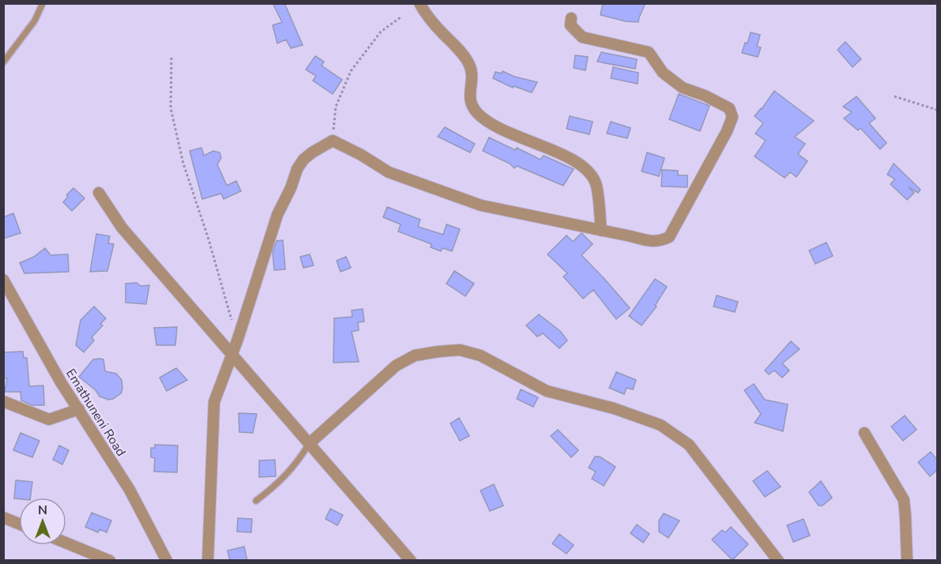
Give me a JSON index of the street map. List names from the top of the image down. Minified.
{"streets":{"street":["Emathuneni Road"]},"north":"top"}
